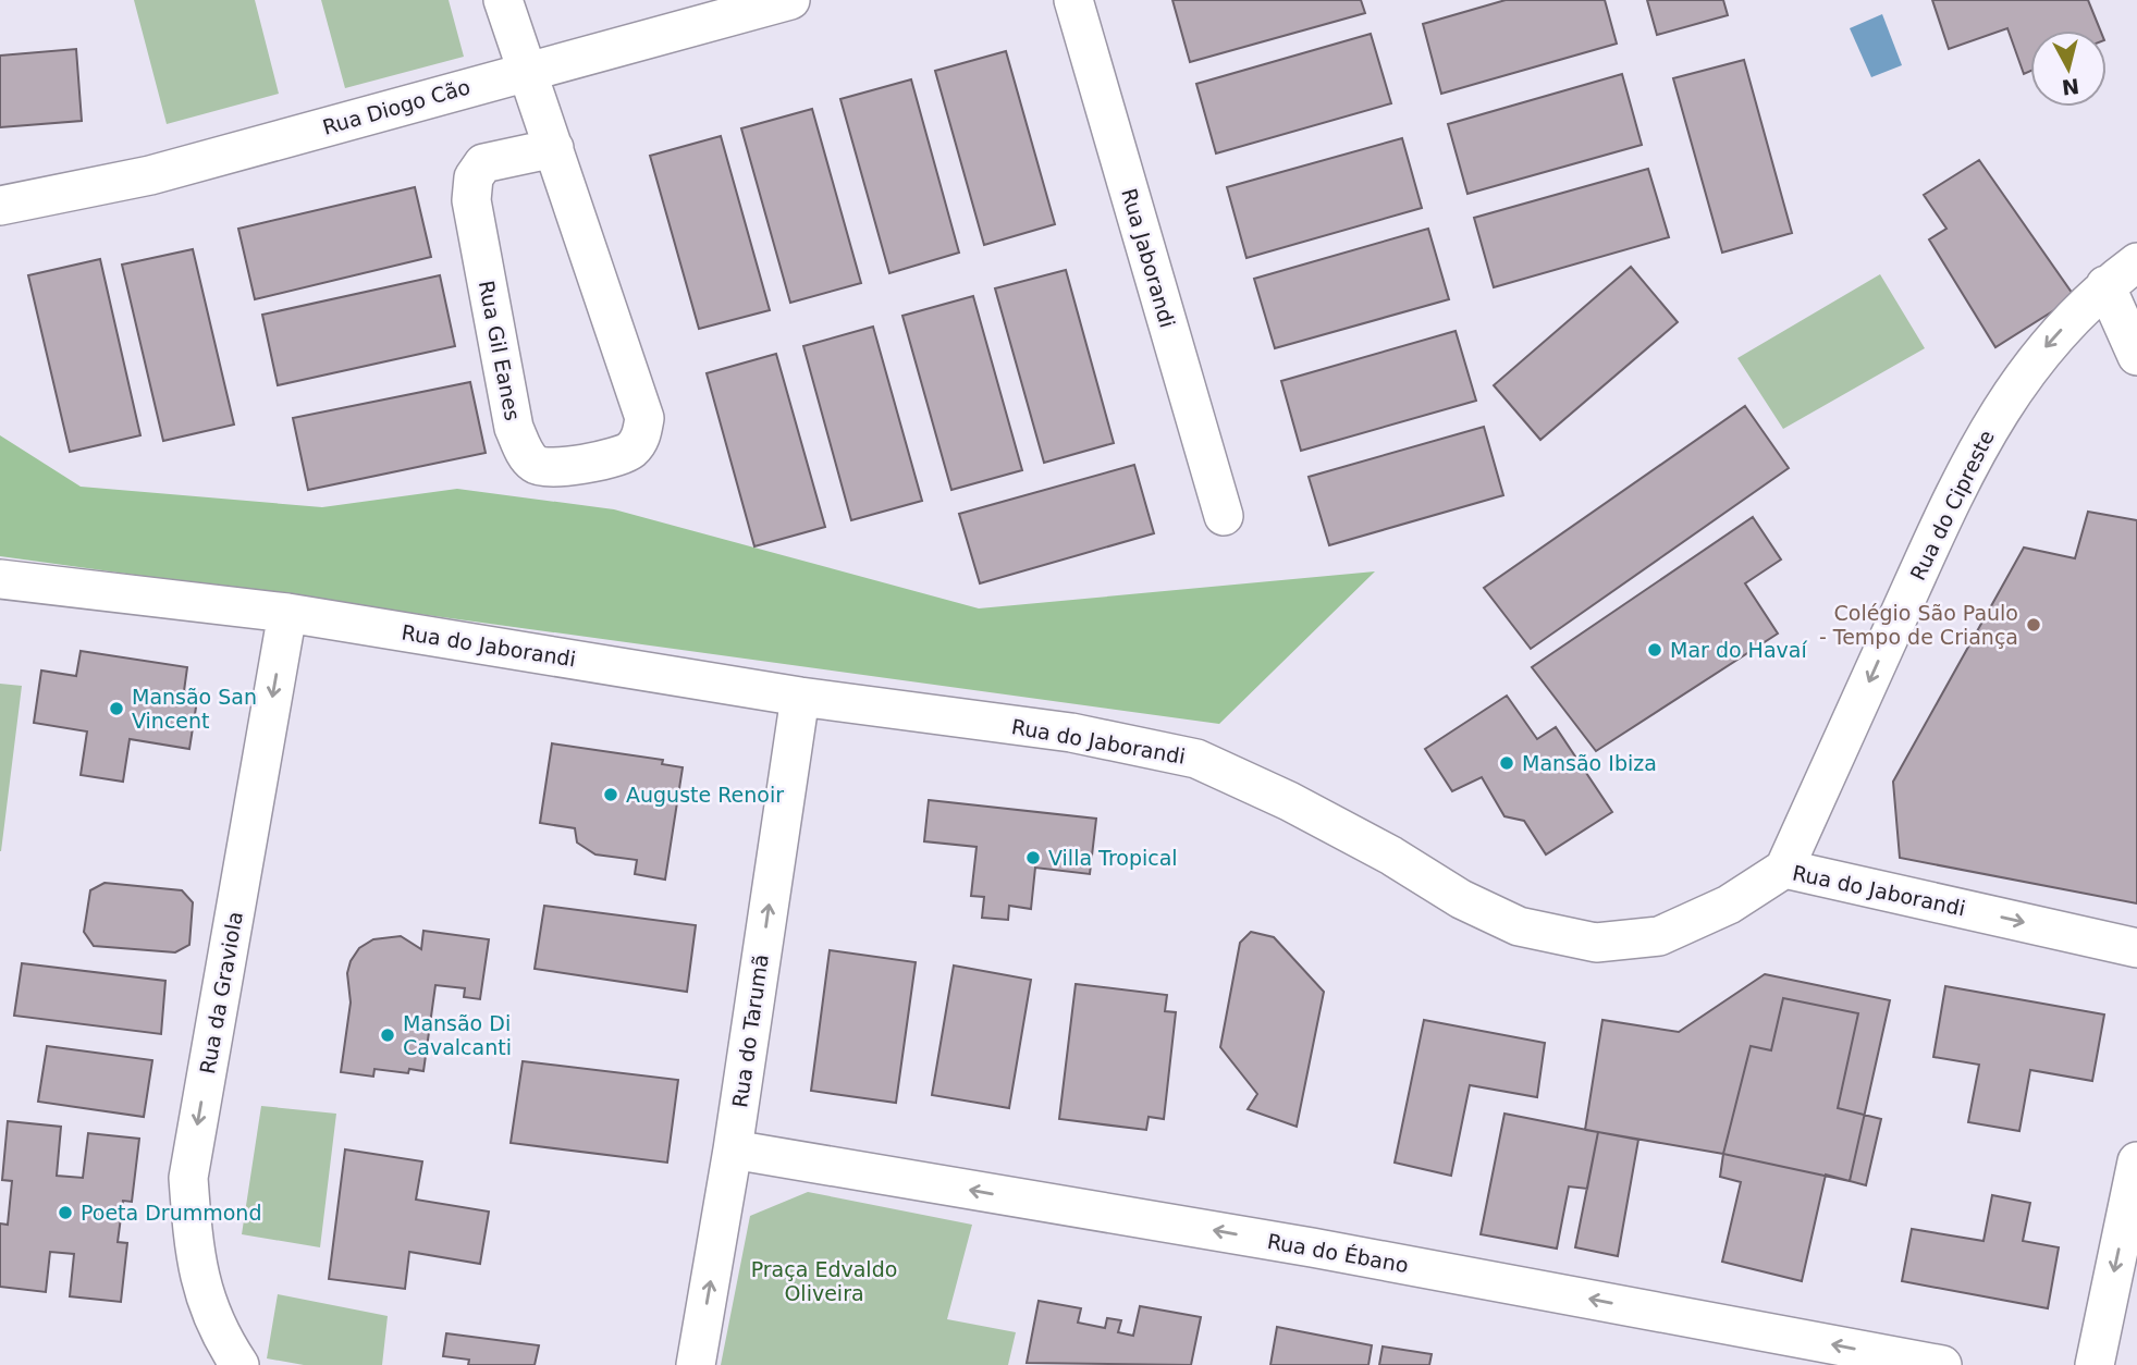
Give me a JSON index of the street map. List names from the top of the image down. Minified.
{"streets":{"street":["Rua Diogo Cão","Rua Jaborandi","Rua Gil Eanes","Rua do Cipreste","Rua do Jaborandi","Rua da Graviola","Rua do Tarumã","Rua do Ébano"]},"crossings":[["Rua Diogo Cão","Rua Gil Eanes"],["Rua do Cipreste","Rua do Jaborandi"],["Rua do Jaborandi","Rua da Graviola"],["Rua do Jaborandi","Rua do Tarumã"],["Rua do Tarumã","Rua do Ébano"]],"one_way":["Rua do Cipreste","Rua da Graviola","Rua do Tarumã","Rua do Ébano"],"parks":["Praça Edvaldo Oliveira"],"places":["Colégio São Paulo - Tempo de Criança","Mar do Havaí","Mansão San Vincent","Mansão Ibiza","Auguste Renoir","Villa Tropical","Mansão Di Cavalcanti","Poeta Drummond"],"north":"bottom"}
